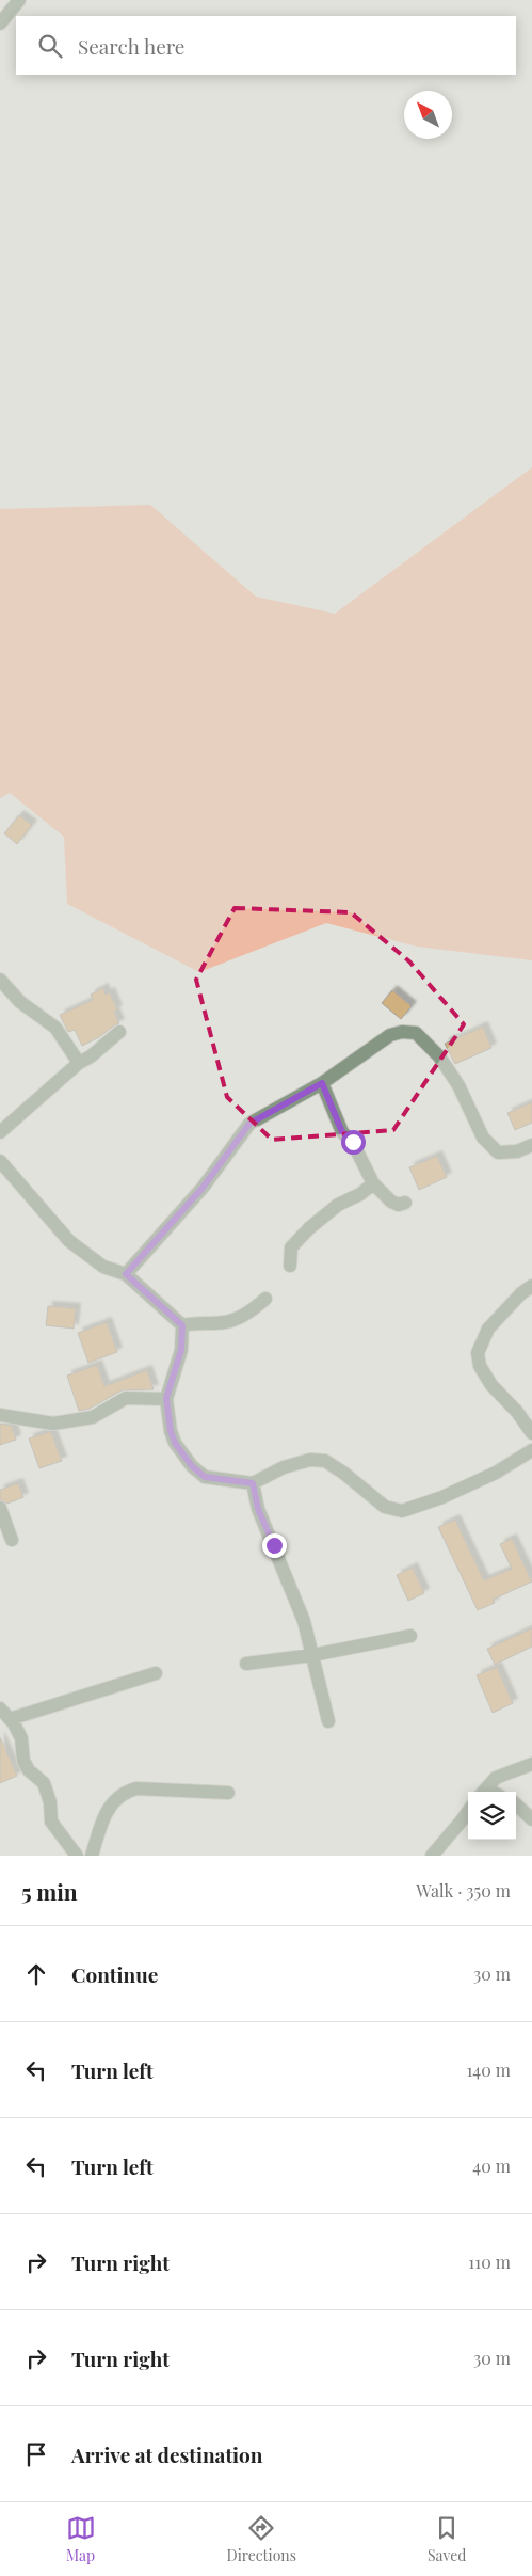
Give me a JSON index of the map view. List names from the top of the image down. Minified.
{"north":"top left","page":{"search":"Search here","heading":["5 min","Walk · 350 m"],"list":[["Continue","30 m"],["Turn left","140 m"],["Turn left","40 m"],["Turn right","110 m"],["Turn right","30 m"],"Arrive at destination"],"nav":["Map","Directions","Saved"]}}
